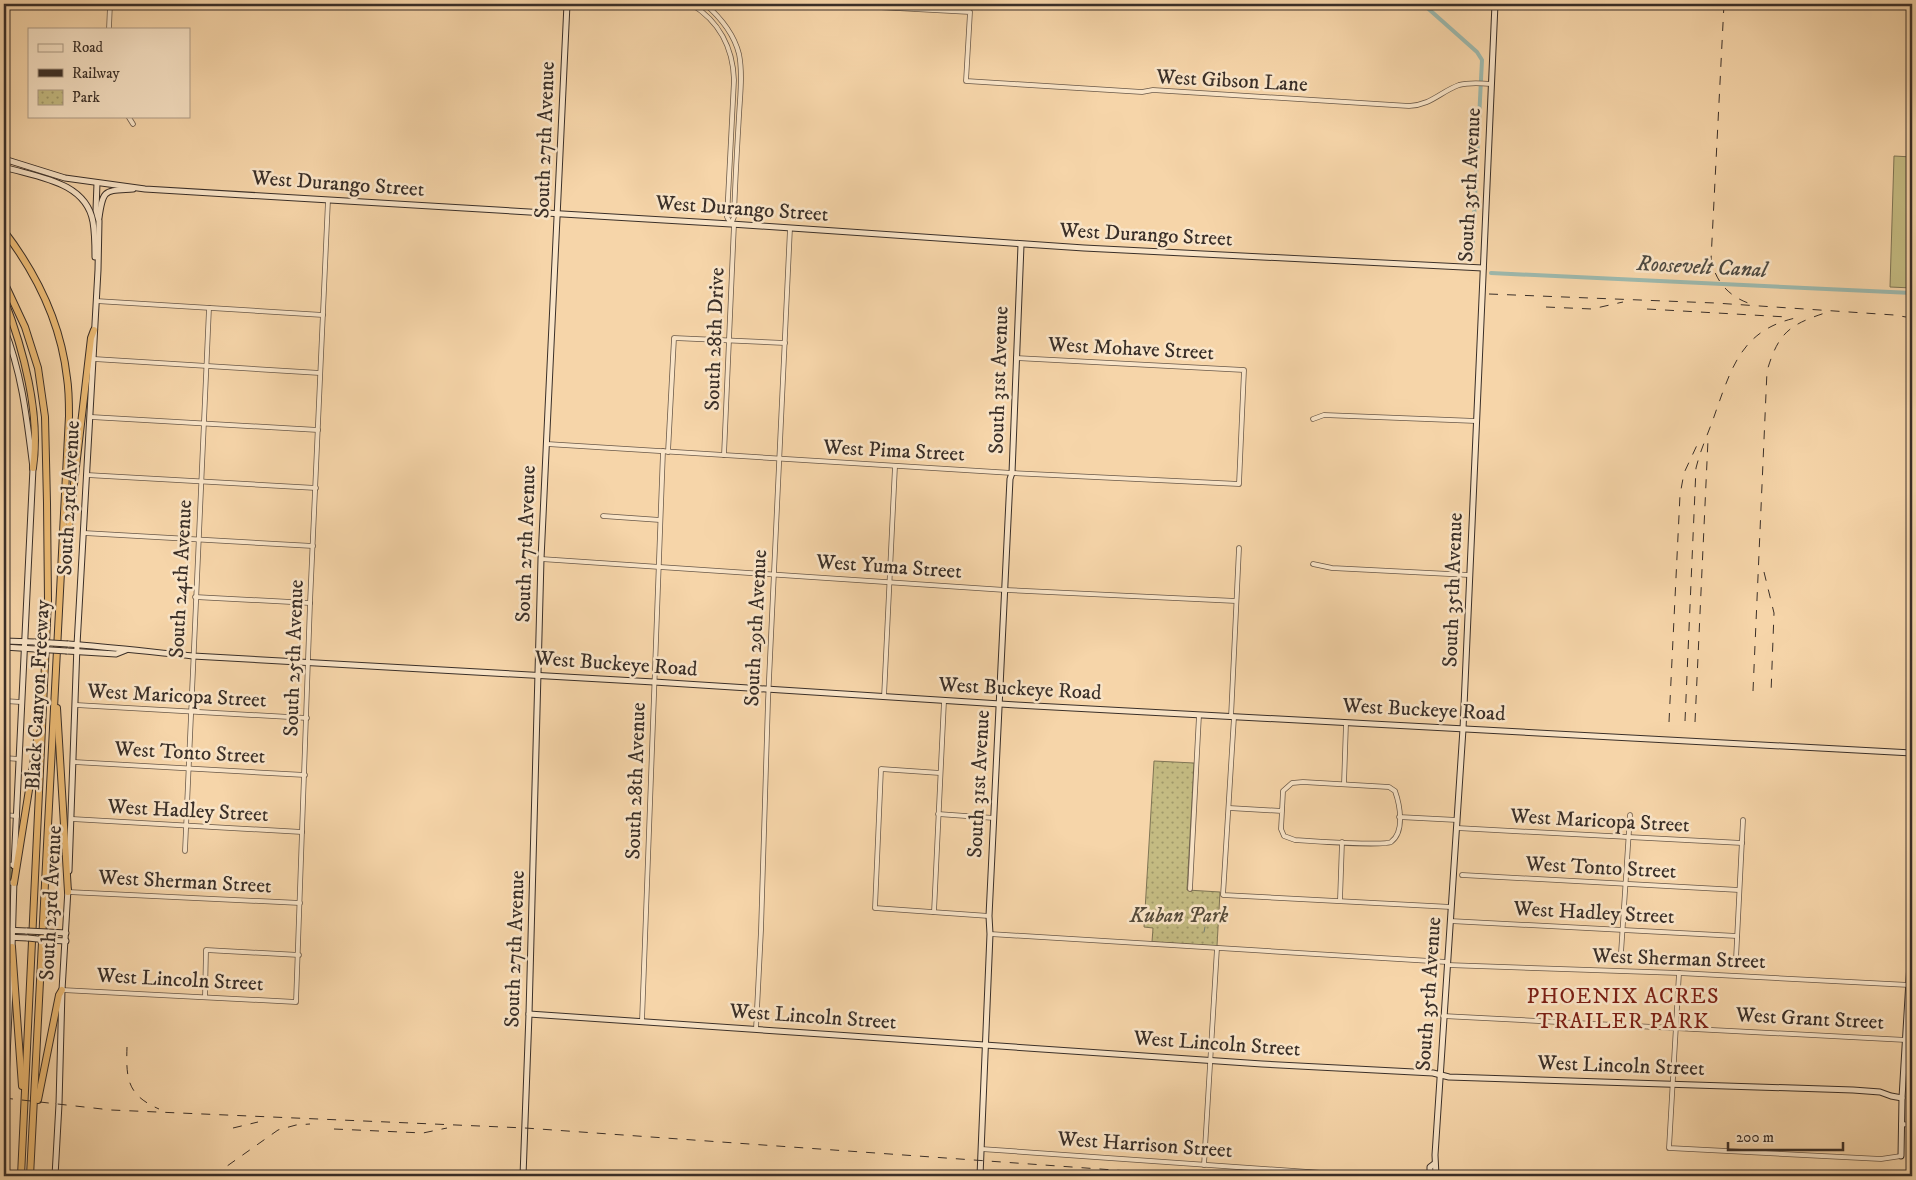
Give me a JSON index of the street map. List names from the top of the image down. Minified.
{"streets":{"highway":["Black Canyon Freeway"],"main road":["South 27th Avenue","West Durango Street","South 35th Avenue","South 31st Avenue","South 23rd Avenue","West Buckeye Road","West Lincoln Street"],"street":["West Gibson Lane","South 28th Drive","West Mohave Street","West Pima Street","West Yuma Street","South 24th Avenue","South 29th Avenue","South 25th Avenue","West Maricopa Street","West Tonto Street","South 28th Avenue","West Hadley Street","West Sherman Street","West Grant Street","West Harrison Street"]},"crossings":[["West Gibson Lane","South 35th Avenue"],["South 27th Avenue","West Durango Street"],["South 27th Avenue","West Pima Street"],["South 27th Avenue","West Yuma Street"],["South 27th Avenue","West Buckeye Road"],["South 27th Avenue","West Lincoln Street"],["West Durango Street","South 35th Avenue"],["West Durango Street","South 28th Drive"],["West Durango Street","South 31st Avenue"],["West Durango Street","South 23rd Avenue"],["West Durango Street","South 29th Avenue"],["West Durango Street","South 25th Avenue"],["South 35th Avenue","West Buckeye Road"],["South 35th Avenue","West Maricopa Street"],["South 35th Avenue","West Hadley Street"],["South 35th Avenue","West Sherman Street"],["South 35th Avenue","West Lincoln Street"],["South 35th Avenue","West Grant Street"],["South 28th Drive","West Pima Street"],["South 28th Drive","South 28th Avenue"],["West Mohave Street","South 31st Avenue"],["West Mohave Street","West Pima Street"],["South 31st Avenue","West Pima Street"],["South 31st Avenue","West Yuma Street"],["South 31st Avenue","West Buckeye Road"],["South 31st Avenue","West Sherman Street"],["South 31st Avenue","West Lincoln Street"],["South 31st Avenue","West Harrison Street"],["West Pima Street","South 29th Avenue"],["West Pima Street","South 28th Avenue"],["South 23rd Avenue","West Buckeye Road"],["South 23rd Avenue","West Maricopa Street"],["South 23rd Avenue","West Tonto Street"],["South 23rd Avenue","West Hadley Street"],["South 23rd Avenue","West Sherman Street"],["South 23rd Avenue","West Lincoln Street"],["West Yuma Street","South 29th Avenue"],["West Yuma Street","South 28th Avenue"],["South 24th Avenue","West Buckeye Road"],["South 24th Avenue","West Maricopa Street"],["South 24th Avenue","West Tonto Street"],["South 24th Avenue","West Hadley Street"],["South 29th Avenue","West Buckeye Road"],["South 29th Avenue","West Lincoln Street"],["South 25th Avenue","West Buckeye Road"],["South 25th Avenue","West Maricopa Street"],["South 25th Avenue","West Tonto Street"],["South 25th Avenue","West Hadley Street"],["South 25th Avenue","West Sherman Street"],["South 25th Avenue","West Lincoln Street"],["West Buckeye Road","South 28th Avenue"],["South 28th Avenue","West Lincoln Street"]],"districts":["PHOENIX ACRES TRAILER PARK"],"water":["Roosevelt Canal"],"parks":["Kuban Park"],"legend":["Road","Railway","Park"],"scale_bar":"200 m"}
